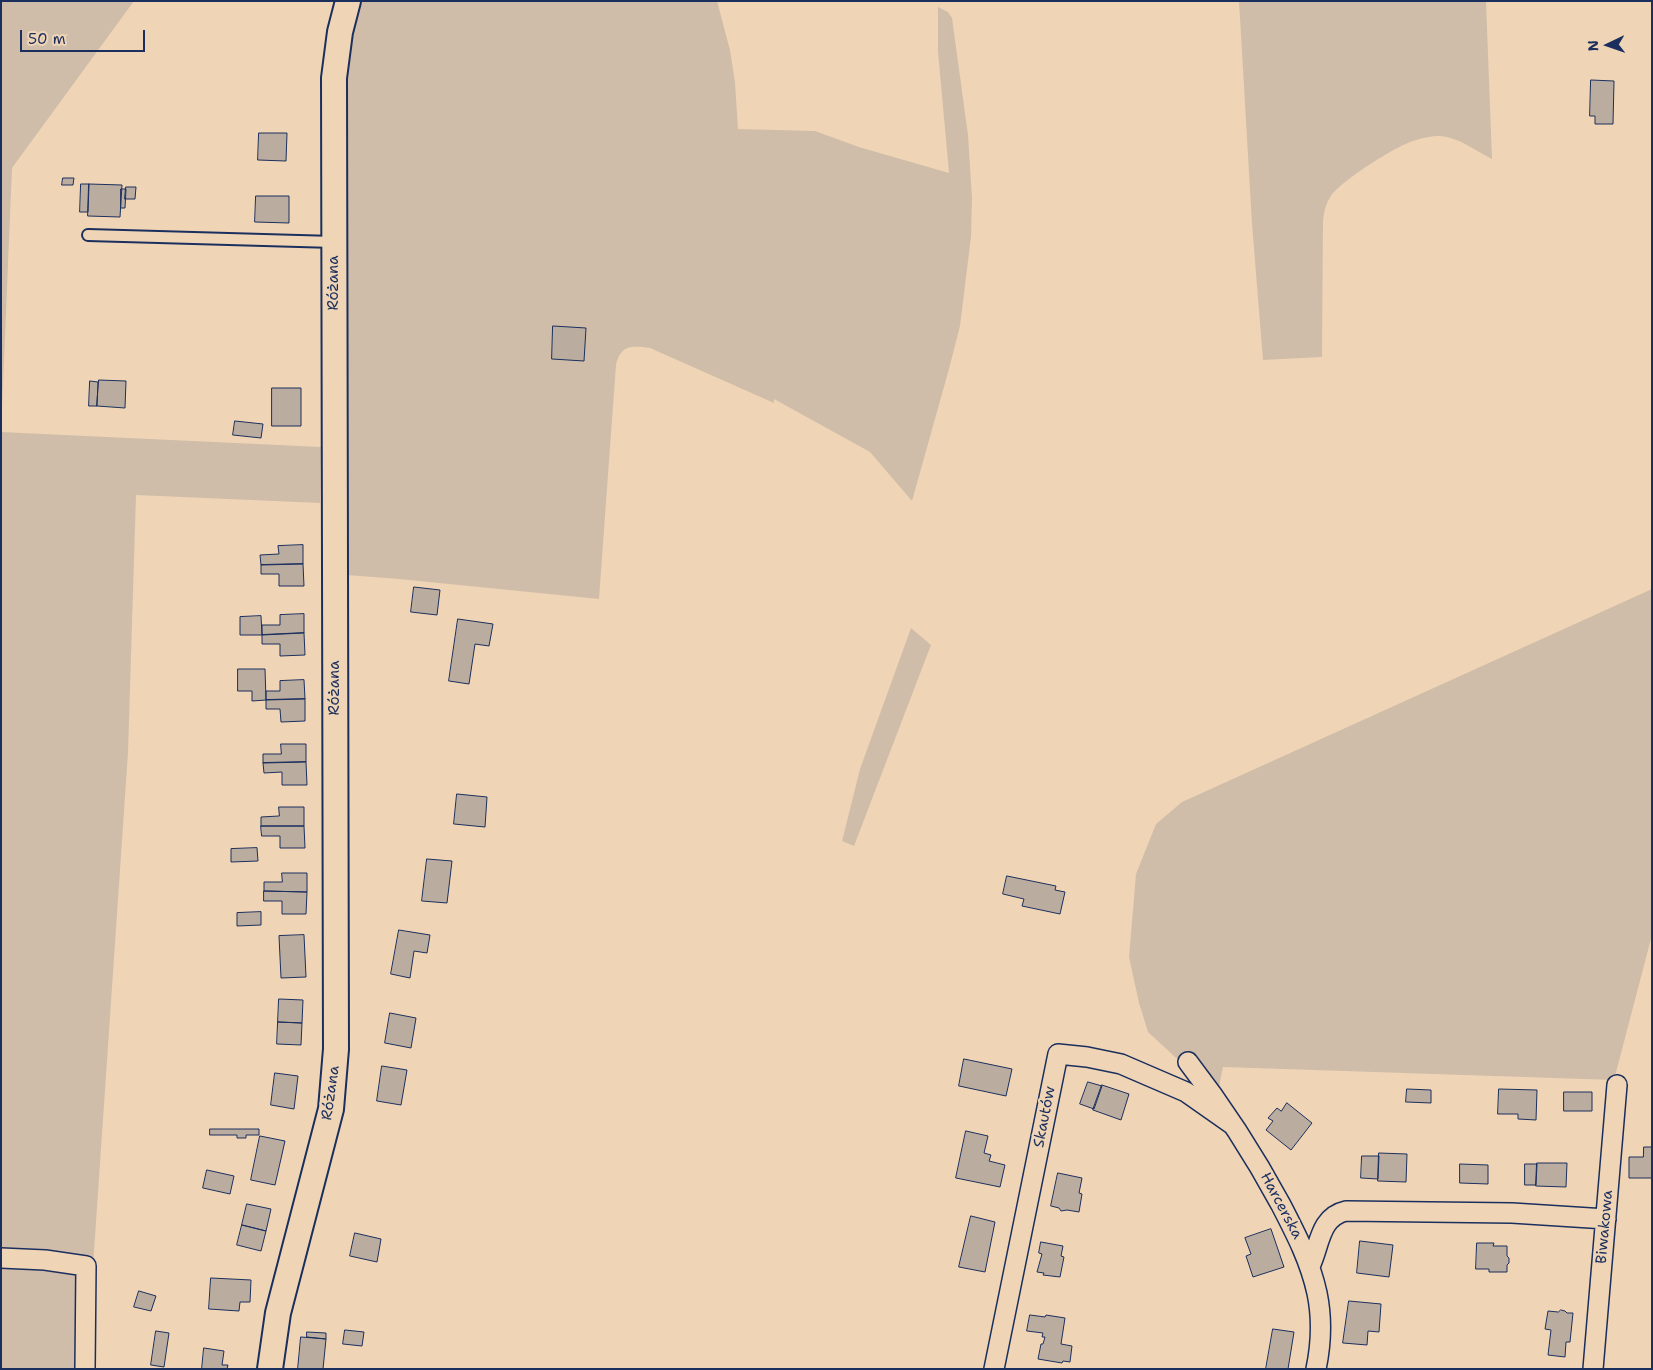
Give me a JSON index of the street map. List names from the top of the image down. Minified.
{"streets":{"street":["Różana","Skautów","Harcerska","Biwakowa"]},"crossings":[["Skautów","Harcerska"]],"scale_bar":"50 m","north":"left"}
